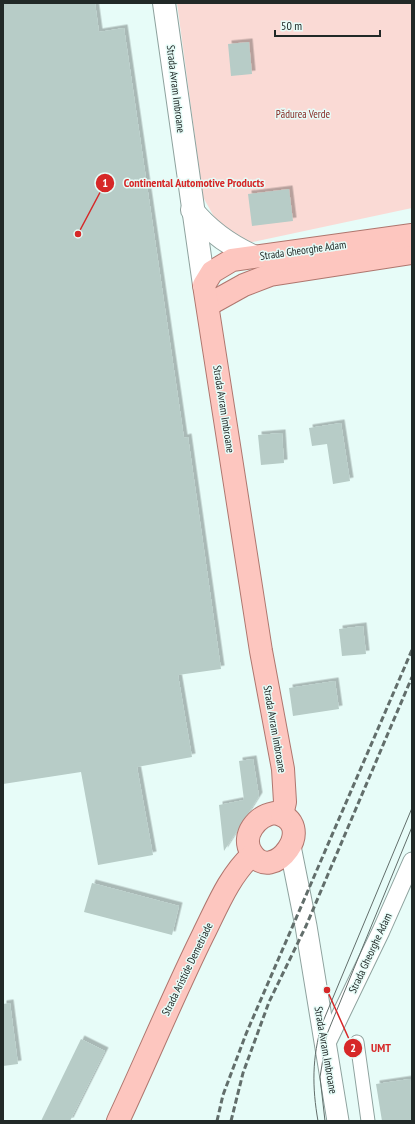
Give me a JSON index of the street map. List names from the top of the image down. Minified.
{"streets":{"main road":["Strada Avram Imbroane","Strada Gheorghe Adam","Strada Aristide Demetriade"]},"crossings":[["Strada Avram Imbroane","Strada Gheorghe Adam"],["Strada Avram Imbroane","Strada Aristide Demetriade"]],"parks":["Pădurea Verde"],"places":["Continental Automotive Products","UMT"],"scale_bar":"50 m"}
